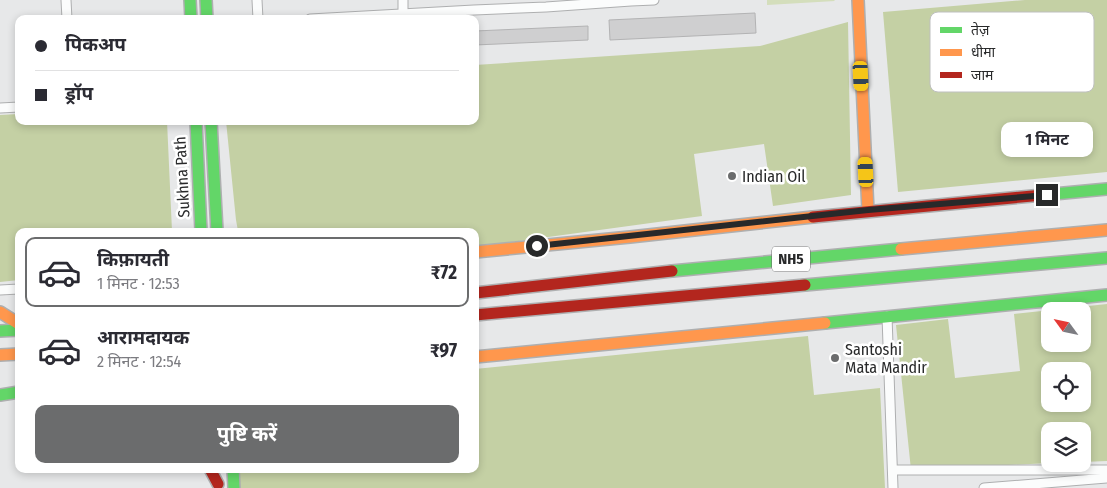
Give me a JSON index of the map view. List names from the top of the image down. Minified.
{"streets":{"main road":["Sukhna Path","NH5"]},"places":["Indian Oil","Santoshi Mata Mandir"],"legend":["तेज़","धीमा","जाम"],"north":"top left","page":{"banner":["पिकअप","ड्रॉप"],"bubble":"1 मिनट","list":[{"name":"किफ़ायती","note":"1 मिनट · 12:53","value":"₹72"},{"name":"आरामदायक","note":"2 मिनट · 12:54","value":"₹97"}],"buttons":"पुष्टि करें"}}
